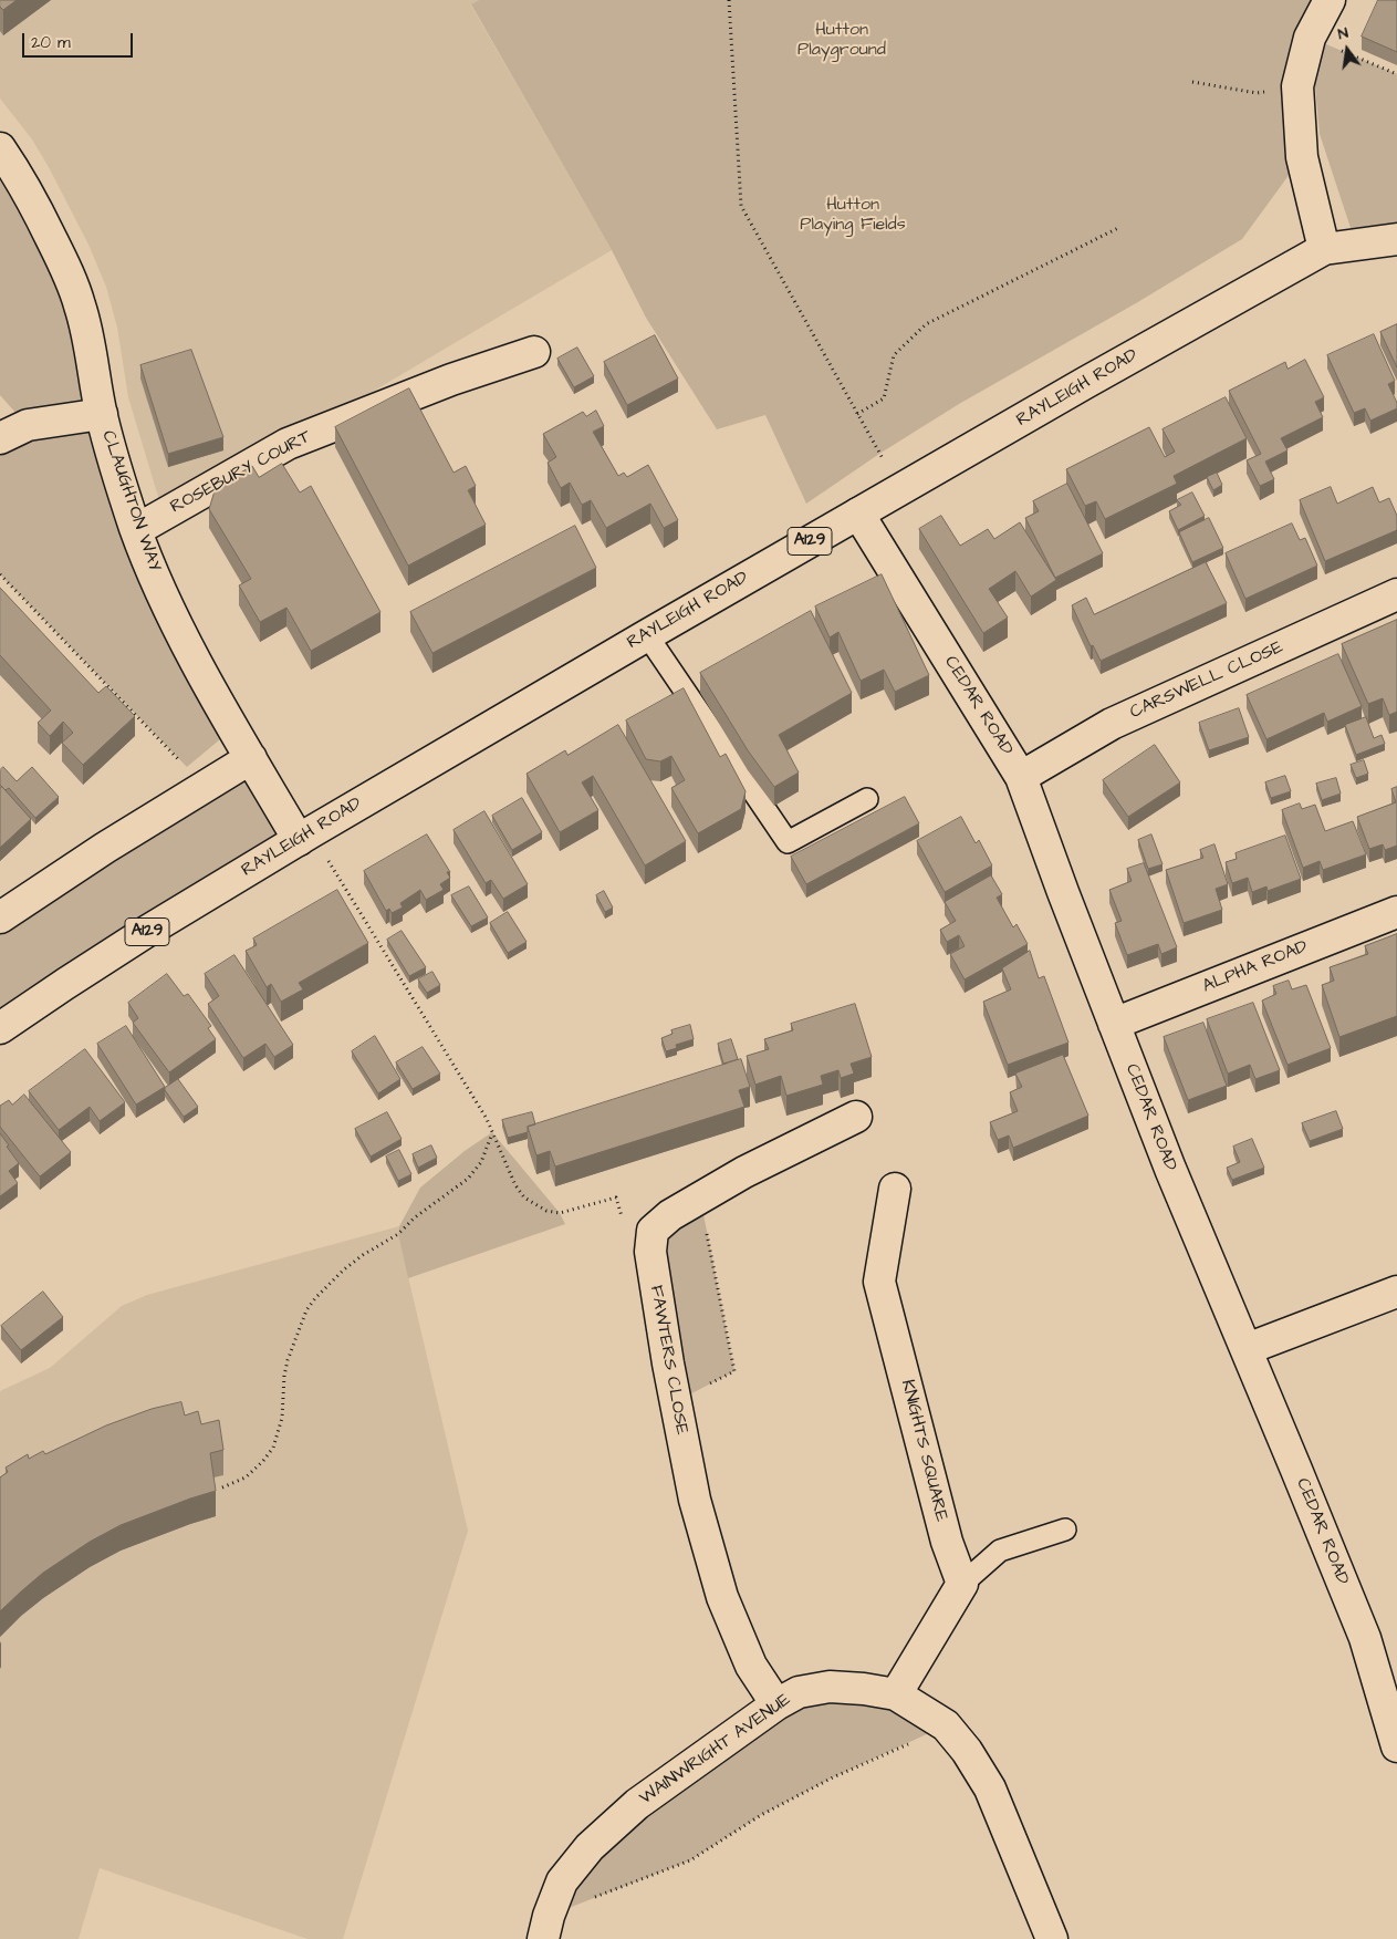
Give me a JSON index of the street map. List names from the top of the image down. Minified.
{"streets":{"street":["RAYLEIGH ROAD","ROSEBURY COURT","CLAUGHTON WAY","A129","CARSWELL CLOSE","CEDAR ROAD","ALPHA ROAD","FAWTERS CLOSE","KNIGHTS SQUARE","WAINWRIGHT AVENUE"]},"crossings":[["RAYLEIGH ROAD","CLAUGHTON WAY"],["RAYLEIGH ROAD","CEDAR ROAD"],["ROSEBURY COURT","CLAUGHTON WAY"],["CARSWELL CLOSE","CEDAR ROAD"],["CEDAR ROAD","ALPHA ROAD"],["FAWTERS CLOSE","WAINWRIGHT AVENUE"]],"parks":["Hutton Playground","Hutton Playing Fields"],"scale_bar":"20 m","north":"top"}
